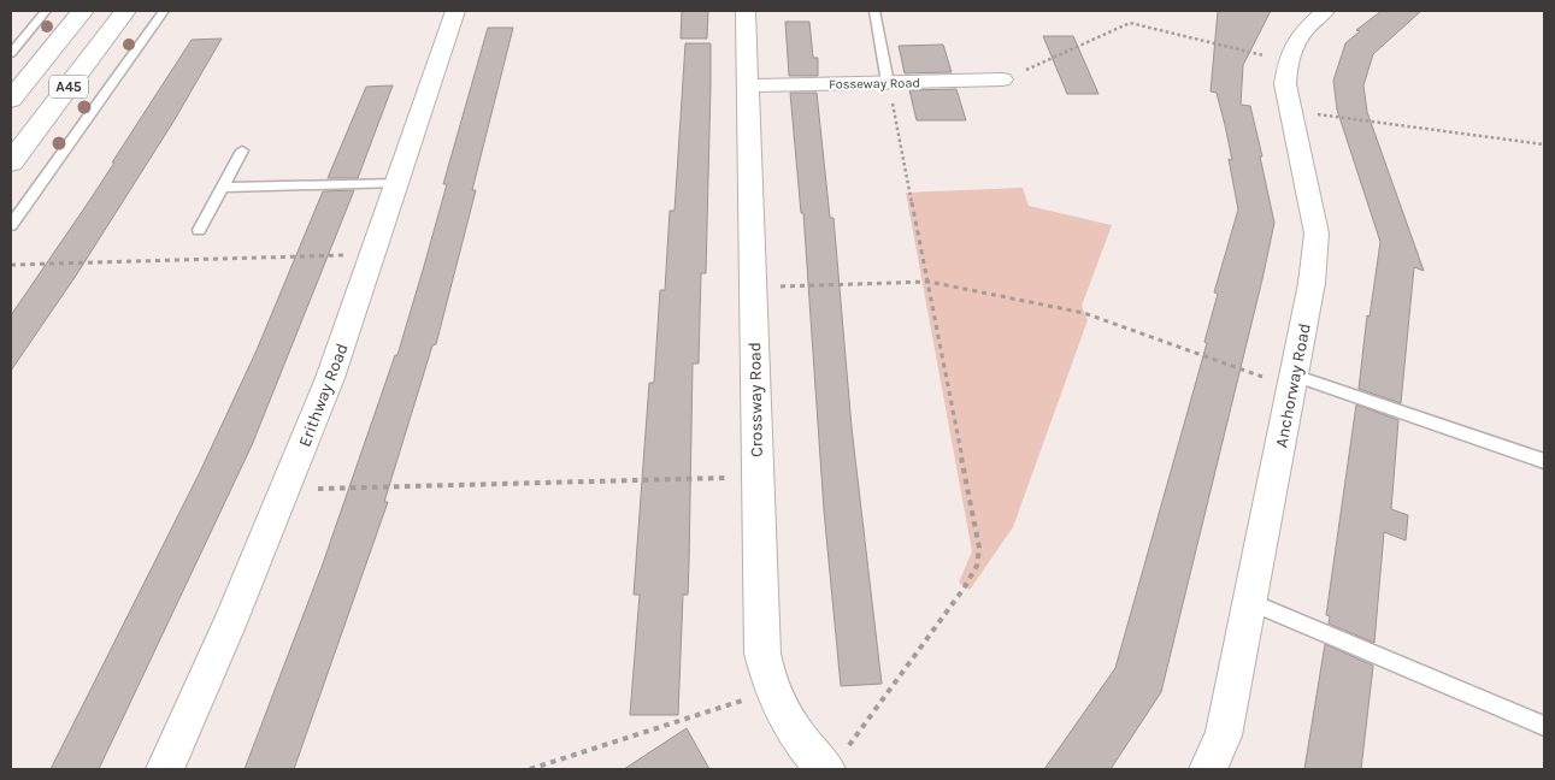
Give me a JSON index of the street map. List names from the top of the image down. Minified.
{"streets":{"highway":["A45"],"street":["Fosseway Road","Anchorway Road","Erithway Road","Crossway Road"]},"crossings":[["Fosseway Road","Crossway Road"]]}
